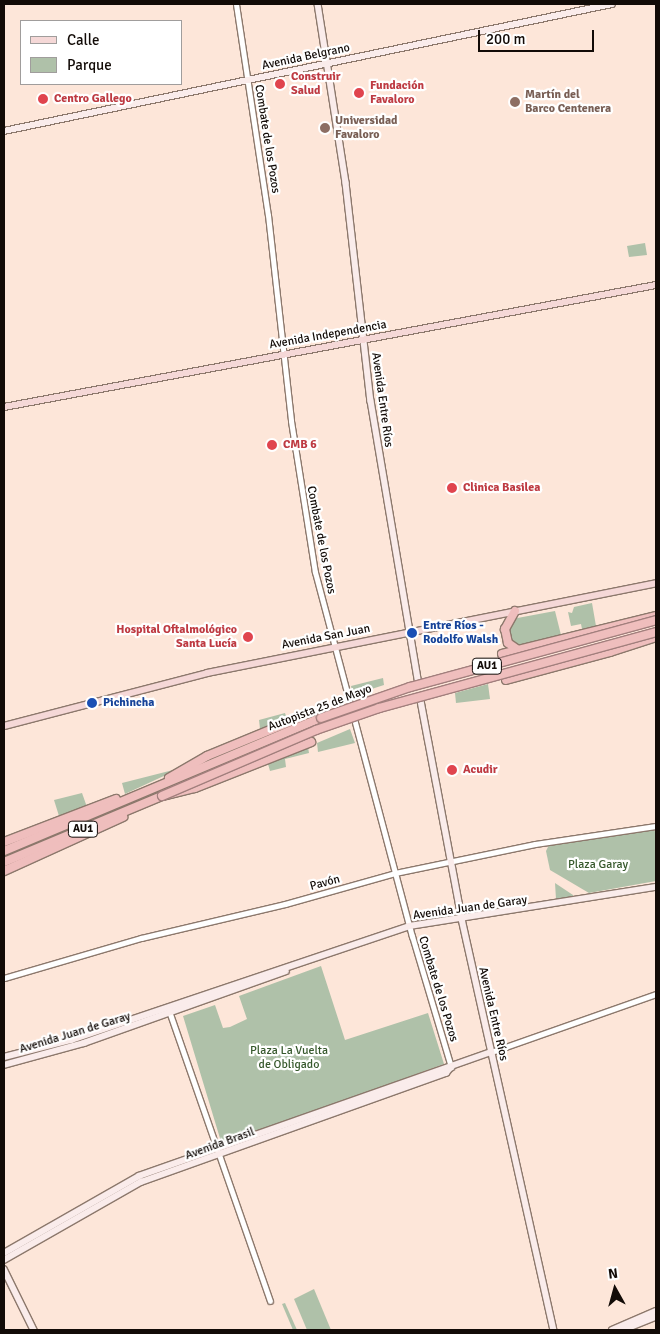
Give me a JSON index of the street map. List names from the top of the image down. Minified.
{"streets":{"highway":["AU1","Autopista 25 de Mayo"],"main road":["Avenida Belgrano","Avenida Independencia","Avenida Entre Ríos","Avenida San Juan","Avenida Juan de Garay","Avenida Brasil"],"street":["Combate de los Pozos","Pavón"]},"crossings":[["Avenida Belgrano","Combate de los Pozos"],["Avenida Belgrano","Avenida Entre Ríos"],["Combate de los Pozos","Avenida Independencia"],["Combate de los Pozos","Avenida San Juan"],["Combate de los Pozos","Pavón"],["Combate de los Pozos","Avenida Juan de Garay"],["Combate de los Pozos","Avenida Brasil"],["Avenida Independencia","Avenida Entre Ríos"],["Avenida Entre Ríos","Avenida San Juan"],["Avenida Entre Ríos","Pavón"],["Avenida Entre Ríos","Avenida Juan de Garay"],["Avenida Entre Ríos","Avenida Brasil"]],"parks":["Plaza Garay","Plaza La Vuelta de Obligado"],"places":["Construir Salud","Fundación Favaloro","Centro Gallego","Martín del Barco Centenera","Universidad Favaloro","CMB 6","Clinica Basilea","Entre Ríos - Rodolfo Walsh","Hospital Oftalmológico Santa Lucía","Pichincha","Acudir"],"legend":["Calle","Parque"],"scale_bar":"200 m","north":"top"}
